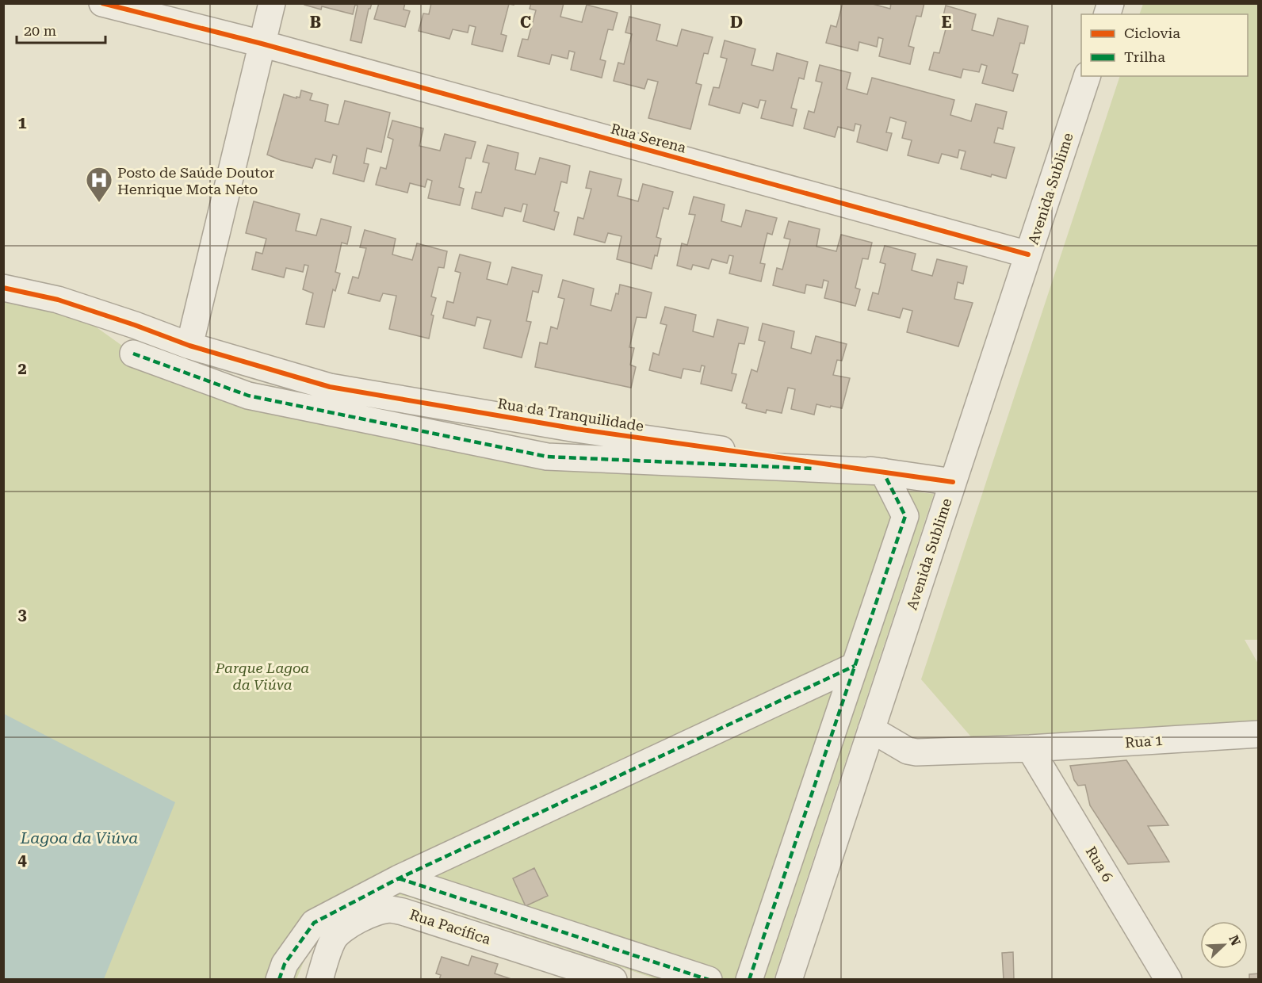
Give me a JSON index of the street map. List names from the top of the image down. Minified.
{"streets":{"street":["Rua Serena","Avenida Sublime","Rua da Tranquilidade","Rua 1","Rua 6","Rua Pacífica"]},"crossings":[["Rua Serena","Avenida Sublime"],["Avenida Sublime","Rua da Tranquilidade"],["Avenida Sublime","Rua 1"],["Rua 1","Rua 6"]],"water":["Lagoa da Viúva"],"parks":["Parque Lagoa da Viúva"],"places":{"hospital":["Posto de Saúde Doutor Henrique Mota Neto"]},"legend":["Ciclovia","Trilha"],"scale_bar":"20 m","north":"top right","grid":{"columns":["B","C","D","E"],"rows":["1","2","3","4"]}}
